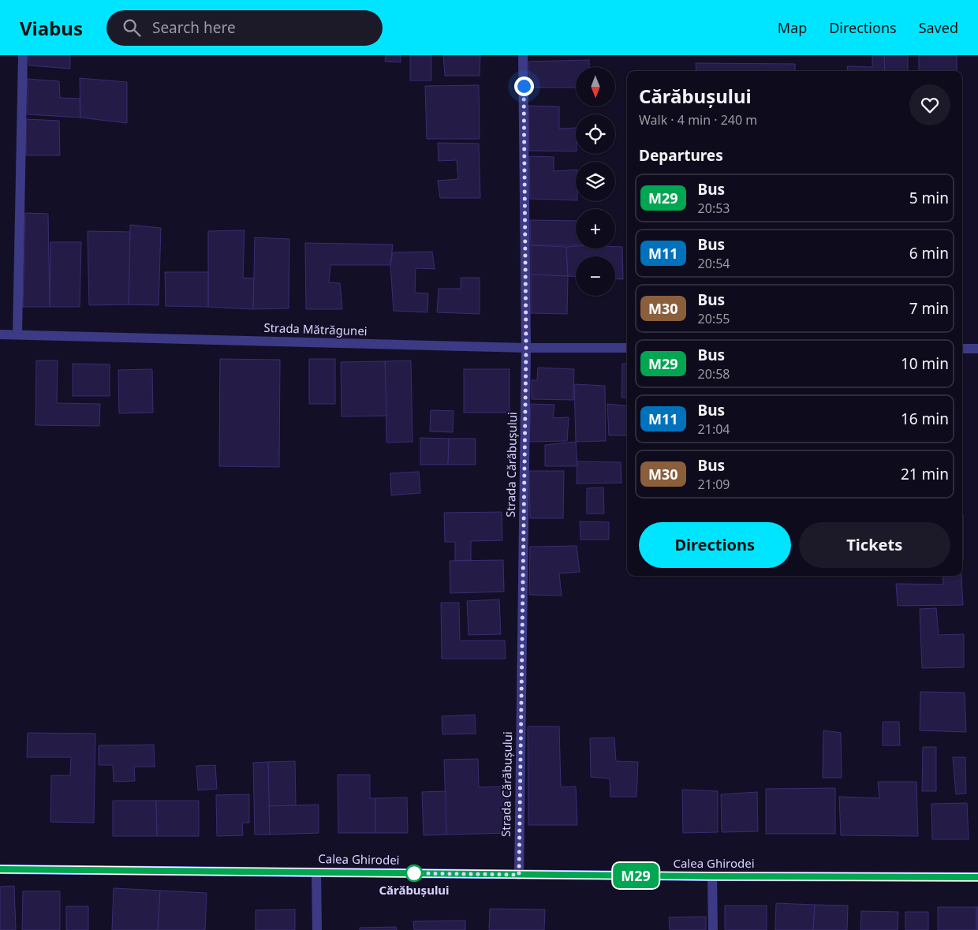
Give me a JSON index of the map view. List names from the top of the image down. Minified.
{"streets":{"street":["Strada Mătrăgunei","Strada Cărăbușului","Calea Ghirodei"]},"crossings":[["Strada Mătrăgunei","Strada Cărăbușului"],["Strada Cărăbușului","Calea Ghirodei"]],"places":["Cărăbușului"],"lines":["bus line M29"],"north":"bottom","page":{"header":"Viabus","search":"Search here","nav":["Map","Directions","Saved"],"on_map":"M29","map_buttons":["+","−"],"heading":[["Cărăbușului","Walk · 4 min · 240 m"],"Departures"],"list":[{"mark":"M29","name":"Bus","note":"20:53","value":"5 min"},{"mark":"M11","name":"Bus","note":"20:54","value":"6 min"},{"mark":"M30","name":"Bus","note":"20:55","value":"7 min"},{"mark":"M29","name":"Bus","note":"20:58","value":"10 min"},{"mark":"M11","name":"Bus","note":"21:04","value":"16 min"},{"mark":"M30","name":"Bus","note":"21:09","value":"21 min"}],"buttons":["Directions","Tickets"]}}
